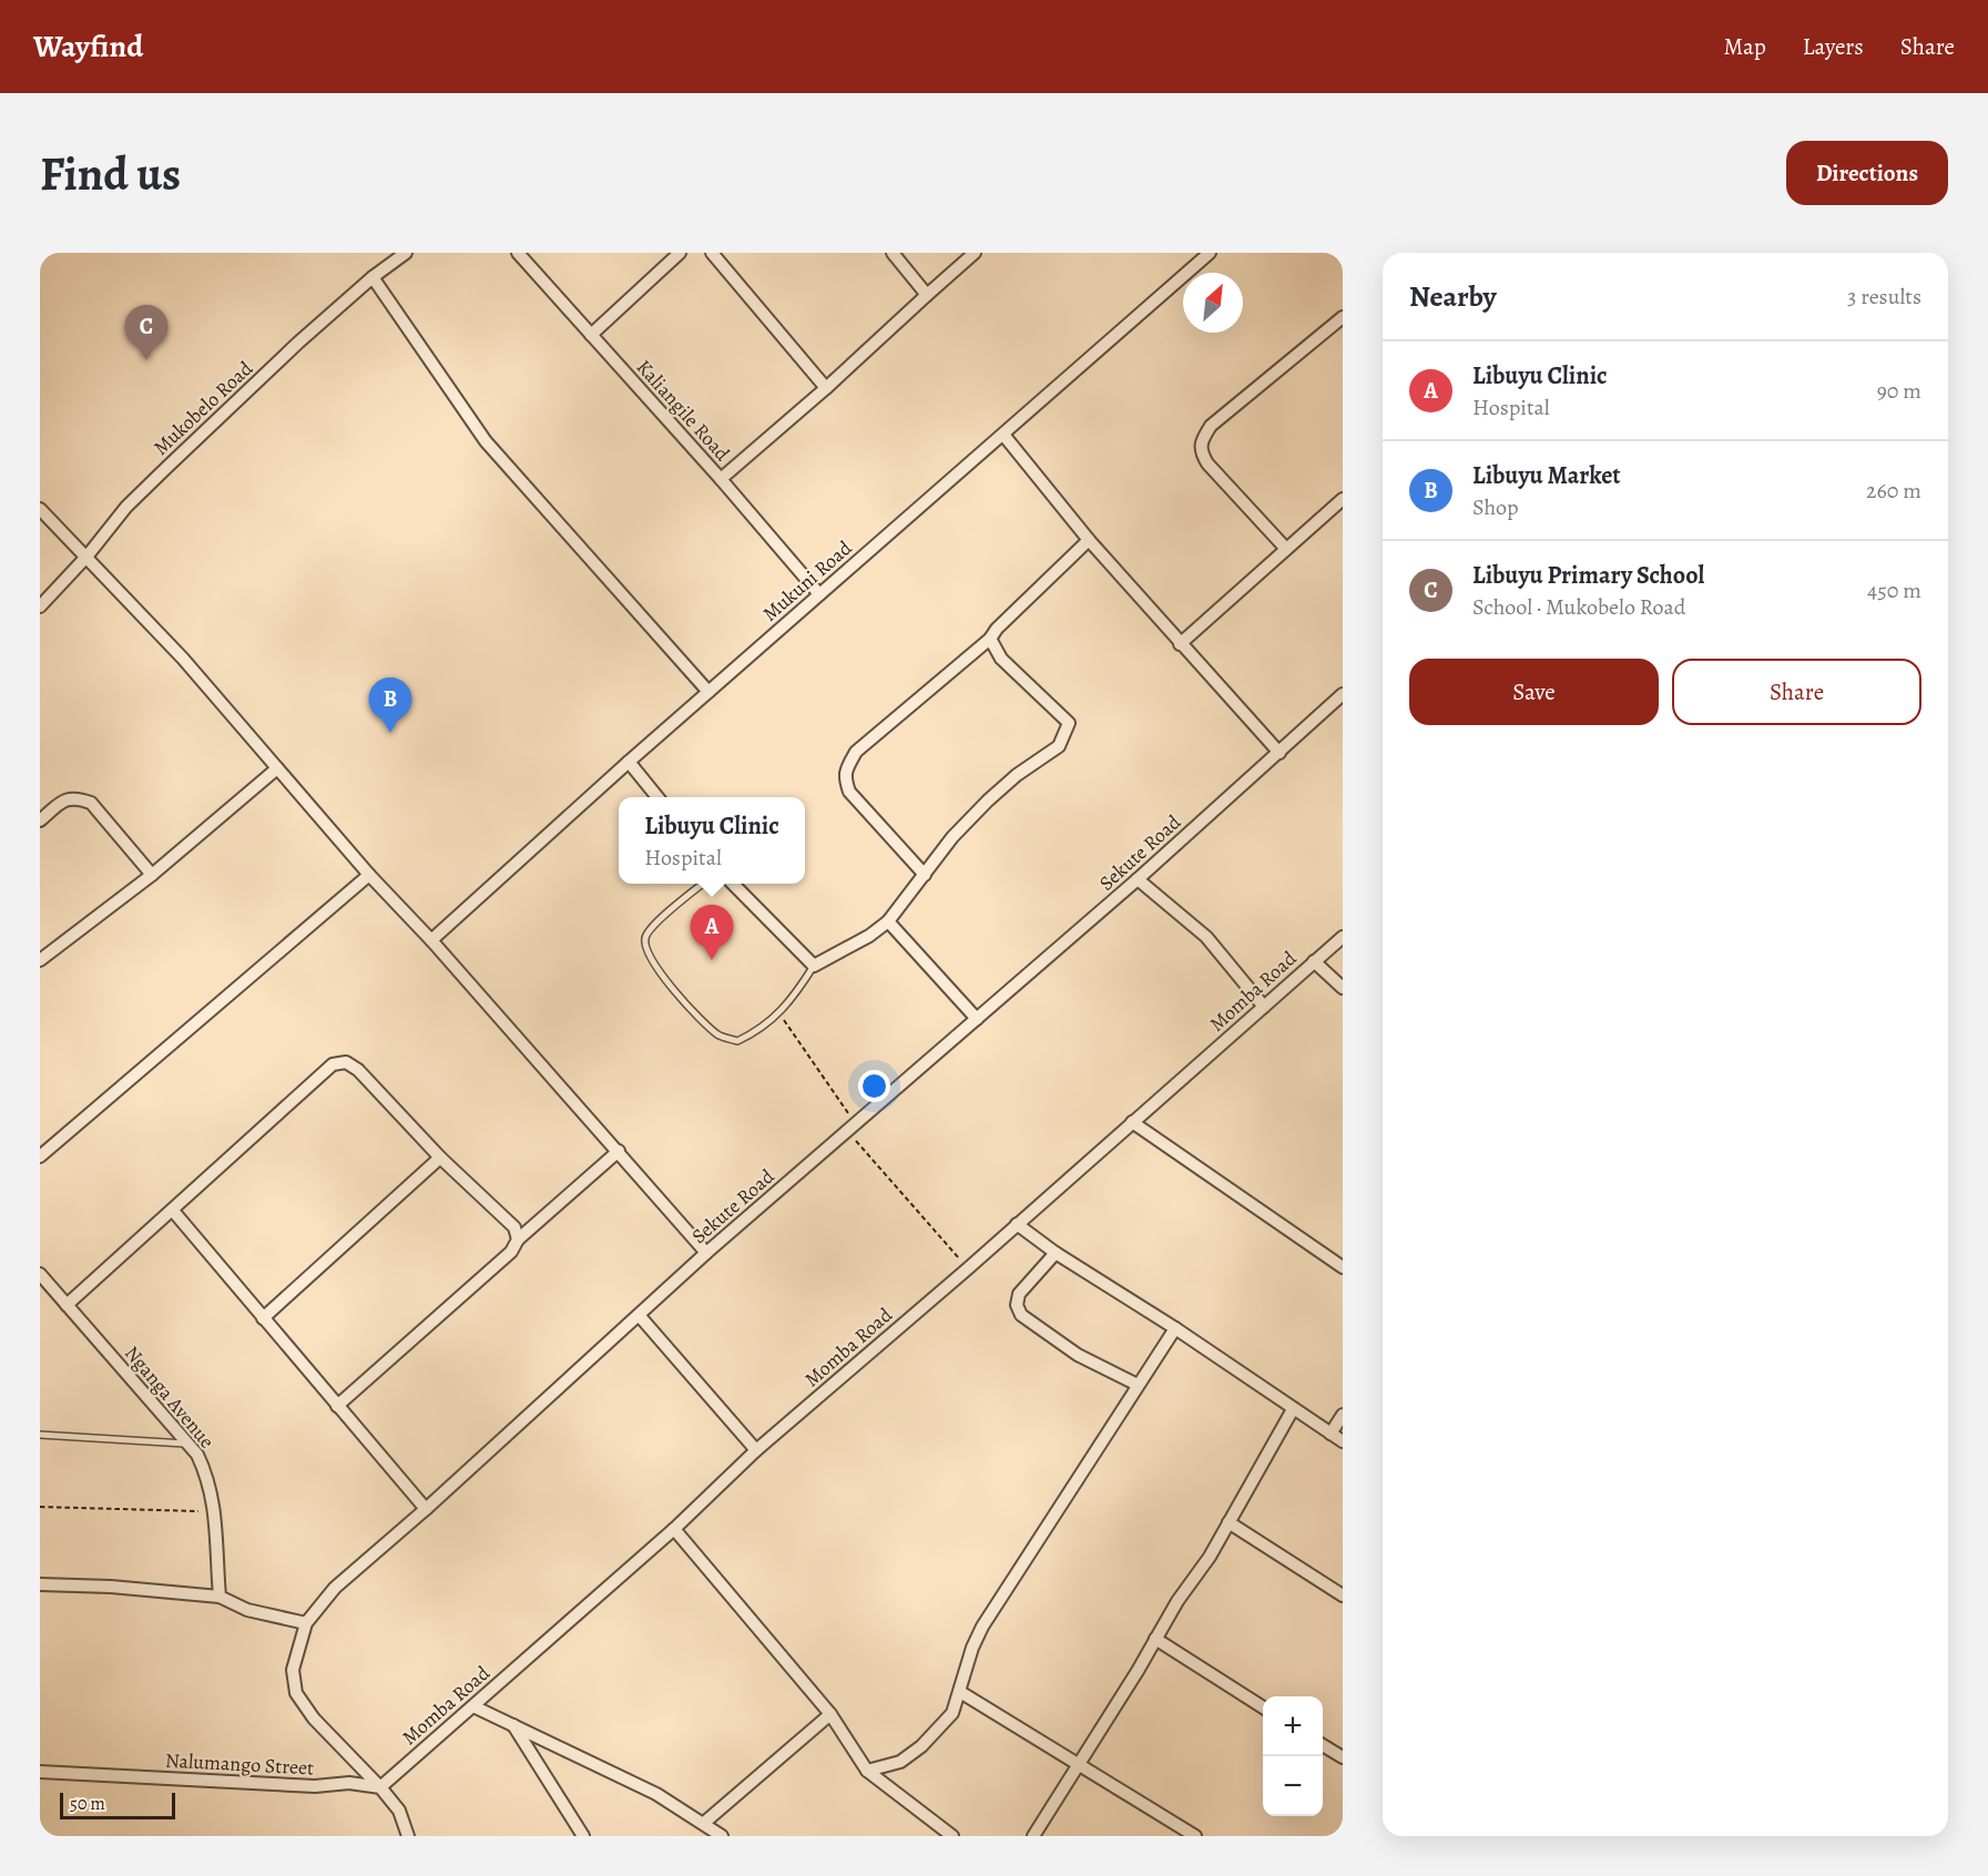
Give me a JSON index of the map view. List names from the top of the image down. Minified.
{"streets":{"street":["Mukobelo Road","Kaliangile Road","Mukuni Road","Sekute Road","Momba Road","Nganga Avenue","Nalumango Street"]},"crossings":[["Kaliangile Road","Mukuni Road"],["Sekute Road","Momba Road"],["Sekute Road","Nalumango Street"],["Momba Road","Nalumango Street"]],"scale_bar":"50 m","north":"top right","page":{"header":"Wayfind","nav":["Map","Layers","Share"],"buttons":["Directions",["Save","Share"]],"title":"Find us","heading":["Nearby","3 results"],"pins":["C","B","A"],"list":[{"mark":"A","name":"Libuyu Clinic","note":"Hospital","value":"90 m"},{"mark":"B","name":"Libuyu Market","note":"Shop","value":"260 m"},{"mark":"C","name":"Libuyu Primary School","note":"School · Mukobelo Road","value":"450 m"}],"popup":["Libuyu Clinic","Hospital"],"map_buttons":["+","−"],"scale":"50 m"}}
